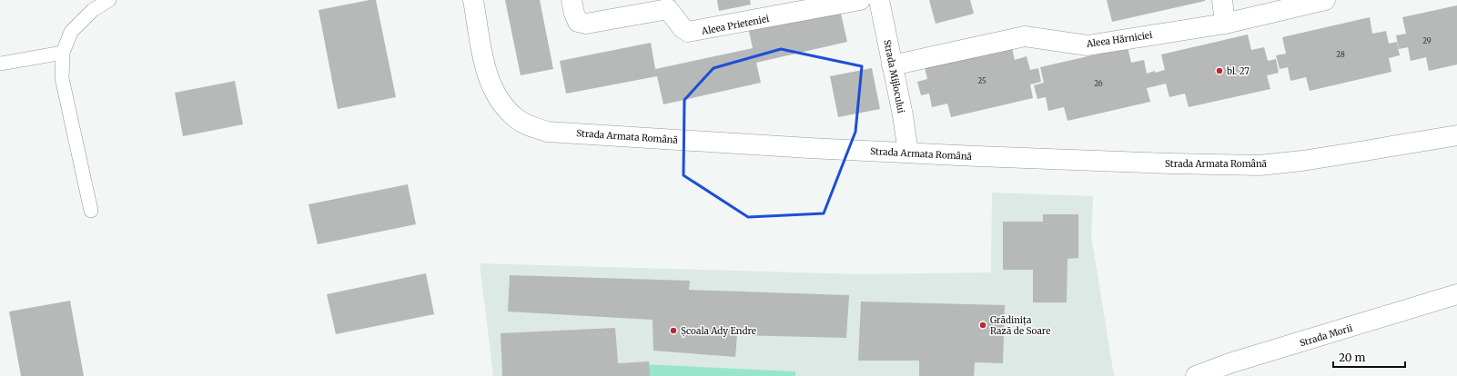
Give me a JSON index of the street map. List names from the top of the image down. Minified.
{"streets":{"street":["Aleea Prieteniei","Aleea Hărniciei","Strada Mijlocului","Strada Armata Română","Strada Morii"]},"crossings":[["Aleea Hărniciei","Strada Mijlocului"],["Strada Mijlocului","Strada Armata Română"]],"places":["bl. 27","Grădinița Rază de Soare","Școala Ady Endre"],"house_numbers":["29","28","25","26"],"scale_bar":"20 m"}
